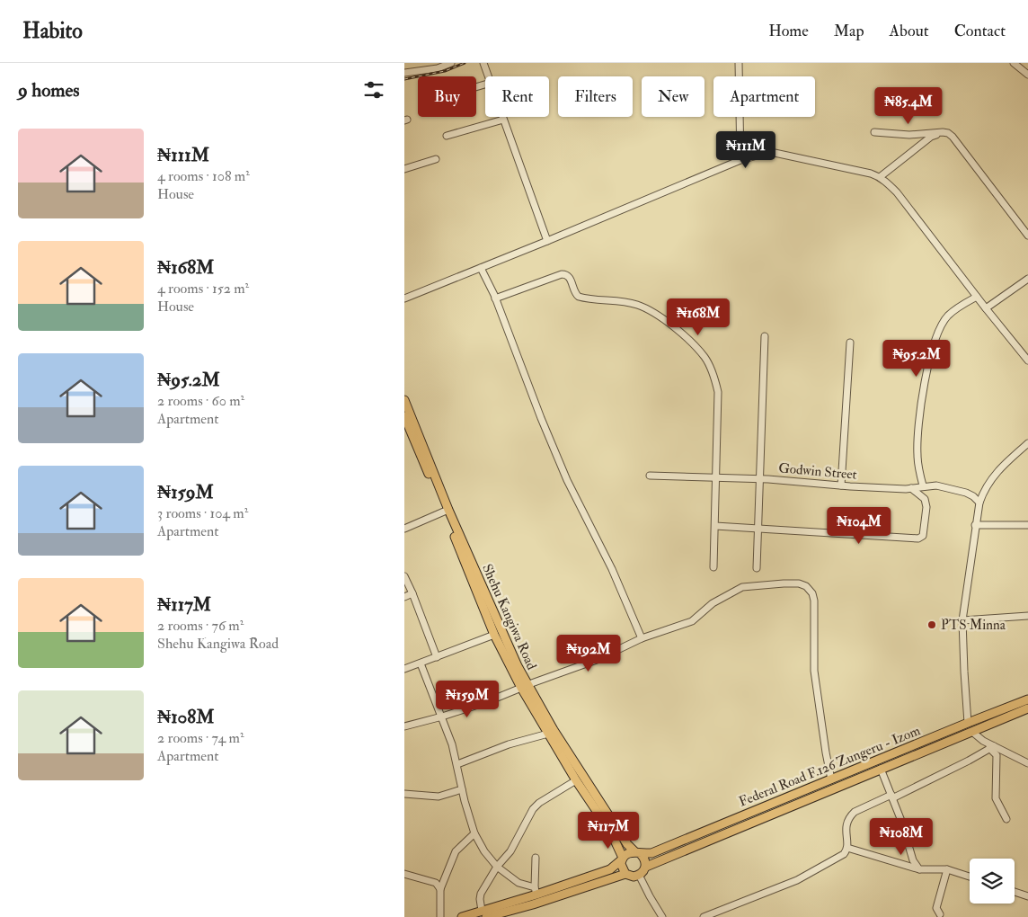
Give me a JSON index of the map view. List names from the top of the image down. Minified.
{"streets":{"main road":["Shehu Kangiwa Road","Federal Road F.126 Zungeru - Izom"],"street":["Godwin Street"]},"crossings":[["Shehu Kangiwa Road","Federal Road F.126 Zungeru - Izom"]],"places":["PTS Minna"],"page":{"header":"Habito","nav":["Home","Map","About","Contact"],"heading":"9 homes","chip":["Buy","Rent","Filters","New","Apartment"],"price":["₦85.4M","₦111M","₦168M","₦95.2M","₦104M","₦192M","₦159M","₦117M","₦108M"],"list":[{"name":"₦111M","note":"4 rooms · 108 m² · House"},{"name":"₦168M","note":"4 rooms · 152 m² · House"},{"name":"₦95.2M","note":"2 rooms · 60 m² · Apartment"},{"name":"₦159M","note":"3 rooms · 104 m² · Apartment"},{"name":"₦117M","note":"2 rooms · 76 m² · Shehu Kangiwa Road"},{"name":"₦108M","note":"2 rooms · 74 m² · Apartment"}]}}
